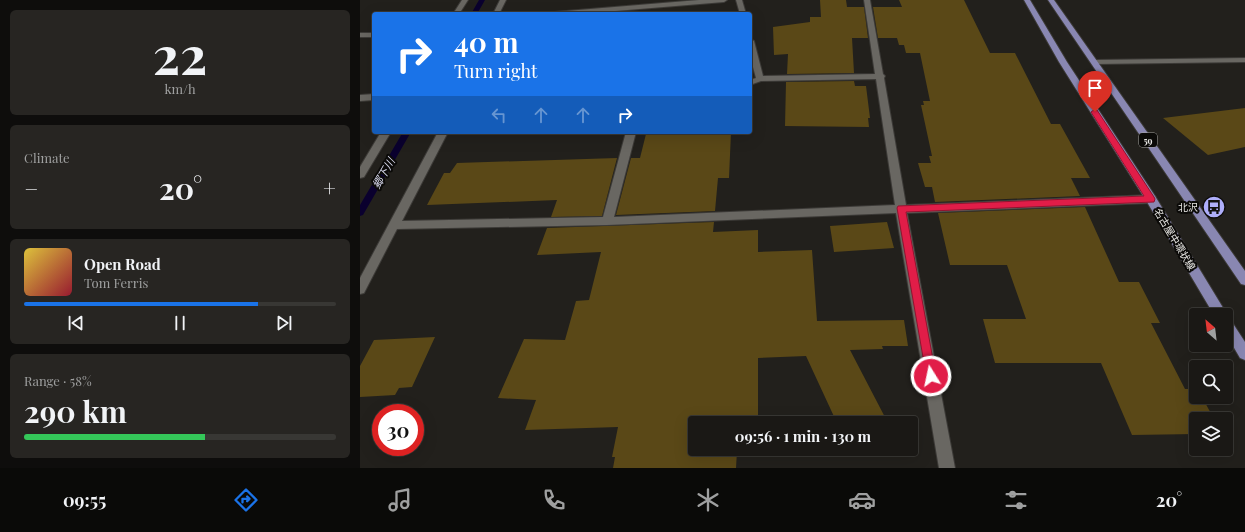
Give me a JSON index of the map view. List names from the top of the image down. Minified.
{"streets":{"main road":["59","名古屋中環状線"]},"water":["郷下川"],"places":{"bus stop":["北沢"]},"north":"top left","page":{"tile":[["22","km/h"],"Climate",["Range · 58%","290 km"]],"turn":["40 m","Turn right"],"heat":["−","20°","+"],"song":["Open Road","Tom Ferris"],"limit":"30","trip":"09:56 · 1 min · 130 m","tabs":["09:55","20°"]}}
